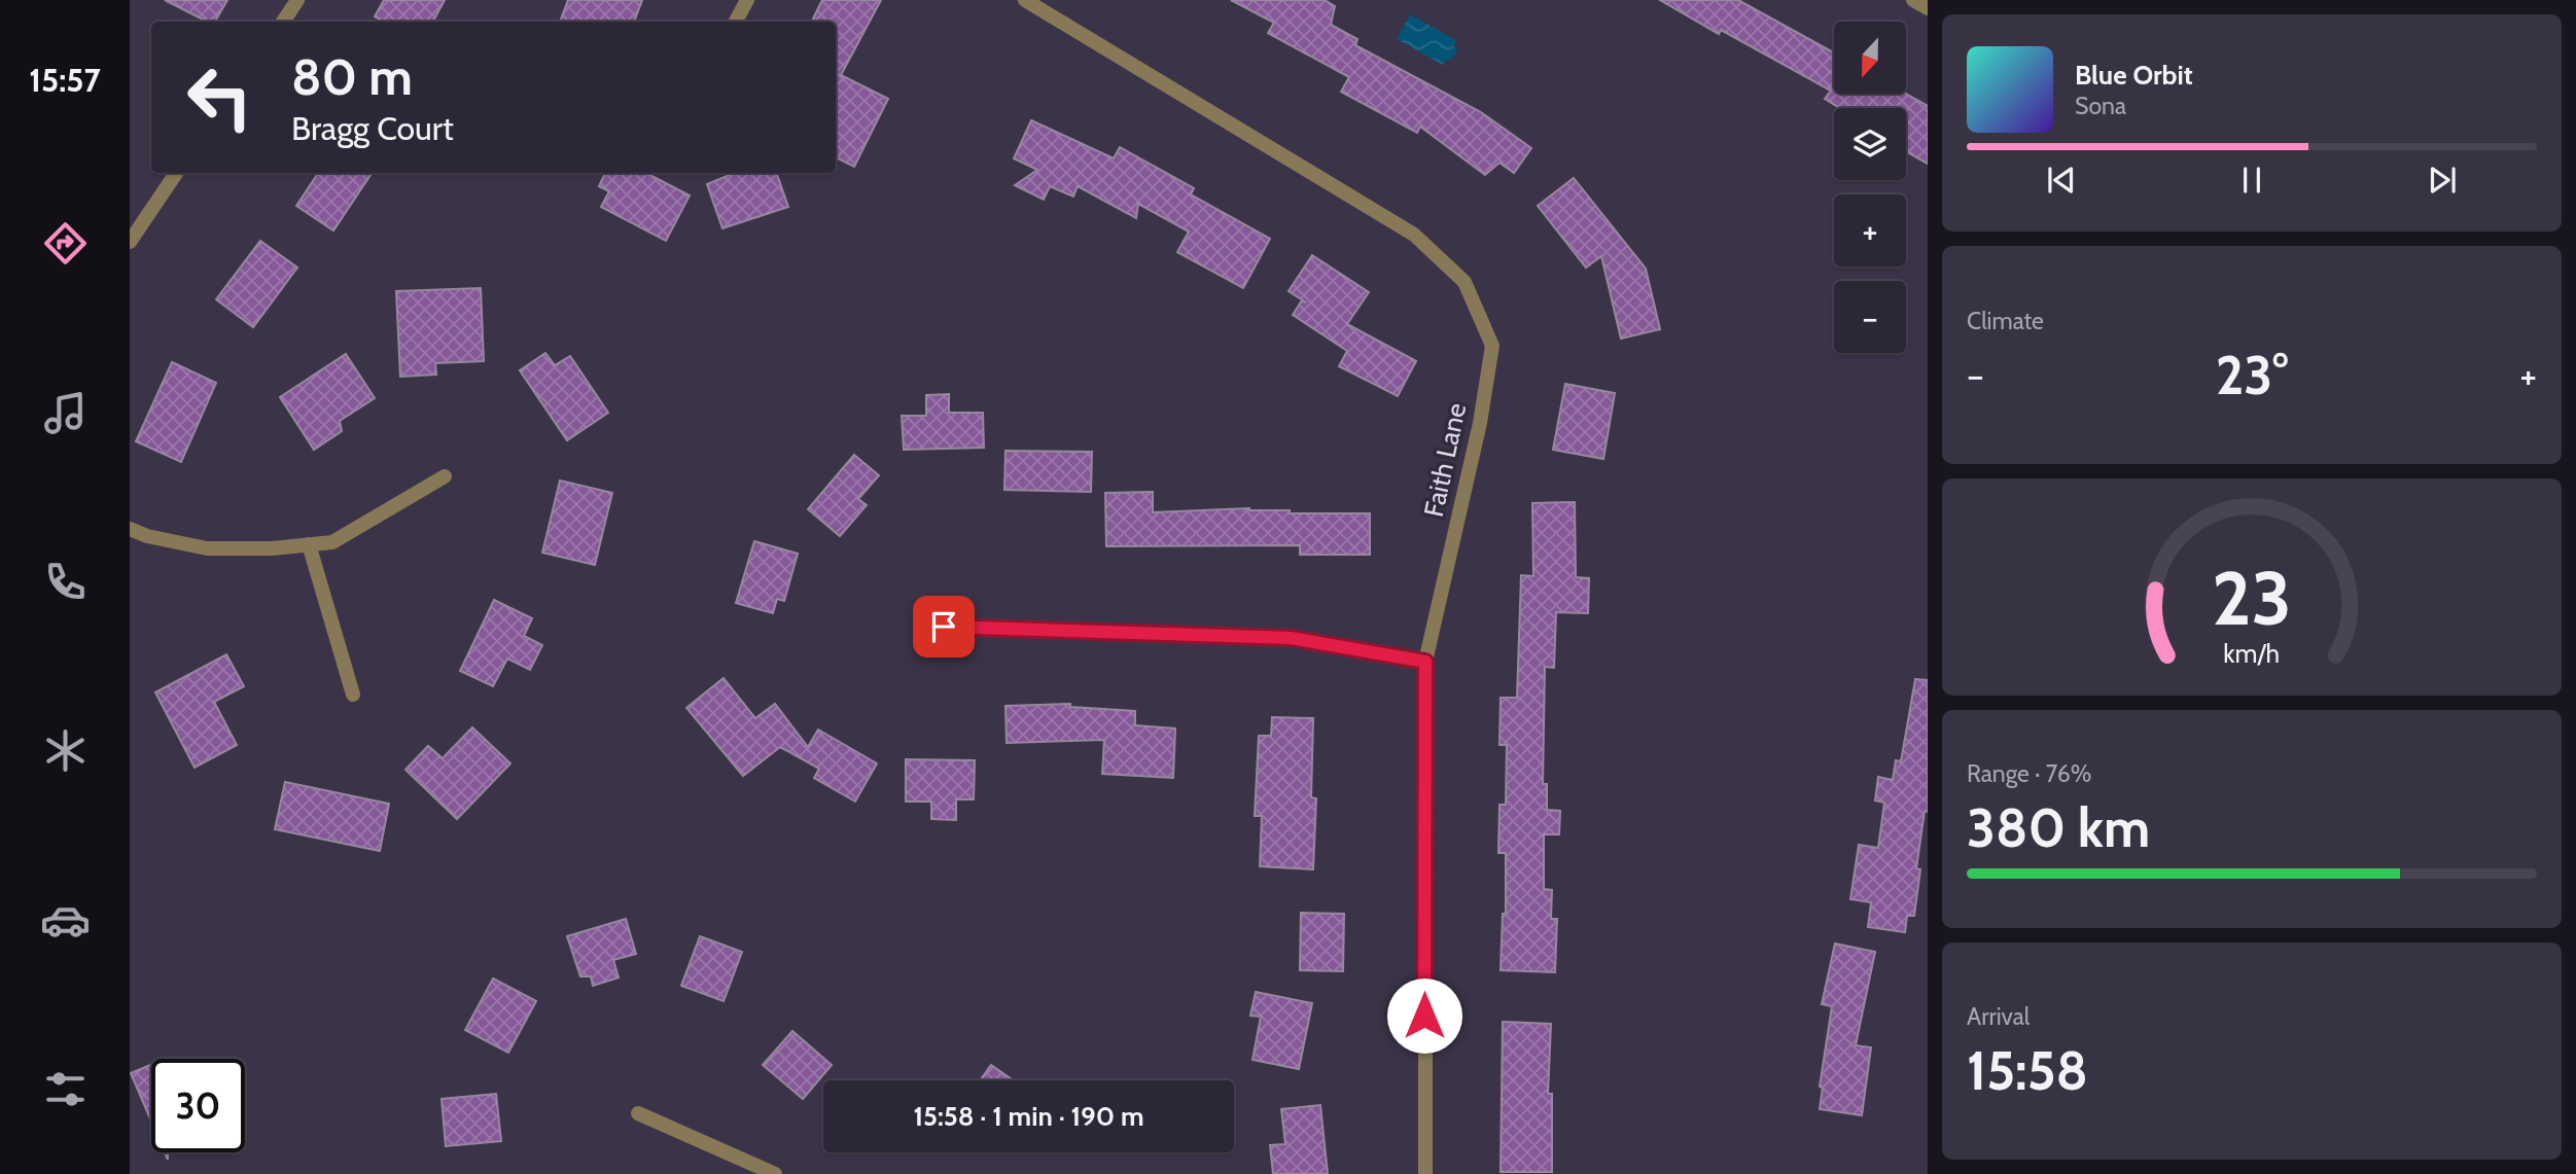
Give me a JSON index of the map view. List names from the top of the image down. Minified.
{"streets":{"street":["Faith Lane"]},"north":"bottom","page":{"tabs":"15:57","map_buttons":["+","−"],"turn":["80 m","Bragg Court"],"song":["Blue Orbit","Sona"],"tile":["Climate",["Range · 76%","380 km"],["Arrival","15:58"]],"heat":["−","23°","+"],"limit":"30","trip":"15:58 · 1 min · 190 m","gauge":["23","km/h"]}}
